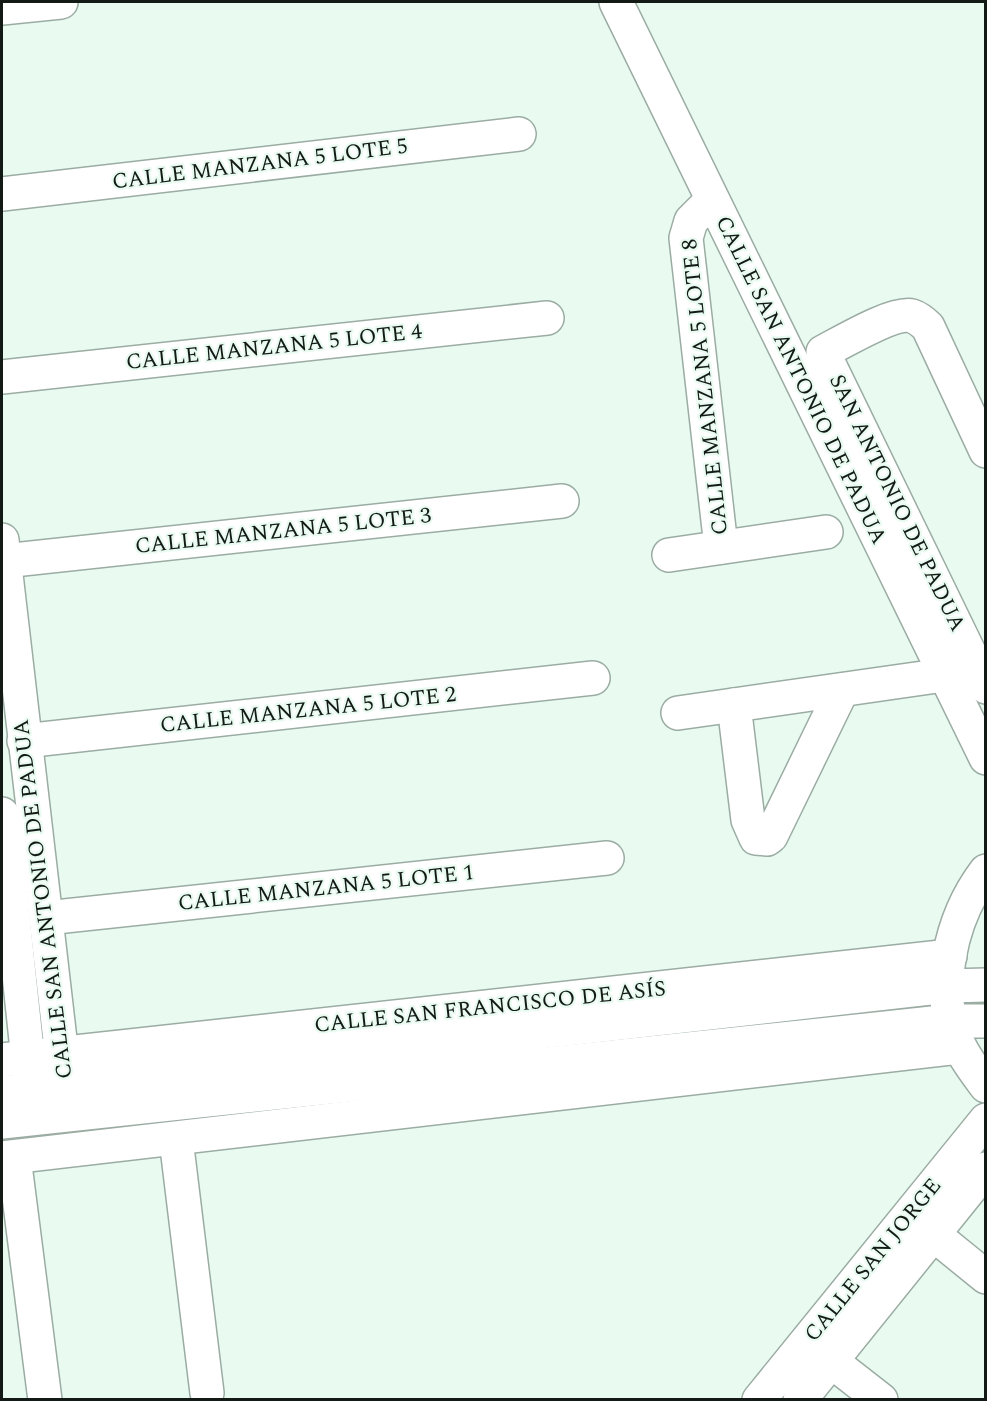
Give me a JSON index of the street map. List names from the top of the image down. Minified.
{"streets":{"street":["CALLE MANZANA 5 LOTE 5","CALLE MANZANA 5 LOTE 4","CALLE SAN ANTONIO DE PADUA","CALLE MANZANA 5 LOTE 8","SAN ANTONIO DE PADUA","CALLE MANZANA 5 LOTE 3","CALLE MANZANA 5 LOTE 2","CALLE MANZANA 5 LOTE 1","CALLE SAN FRANCISCO DE ASÍS","CALLE SAN JORGE"]},"crossings":[["CALLE SAN ANTONIO DE PADUA","CALLE MANZANA 5 LOTE 8"],["CALLE SAN ANTONIO DE PADUA","CALLE MANZANA 5 LOTE 3"],["CALLE SAN ANTONIO DE PADUA","CALLE MANZANA 5 LOTE 2"],["CALLE SAN ANTONIO DE PADUA","CALLE MANZANA 5 LOTE 1"],["CALLE SAN ANTONIO DE PADUA","CALLE SAN FRANCISCO DE ASÍS"]]}
